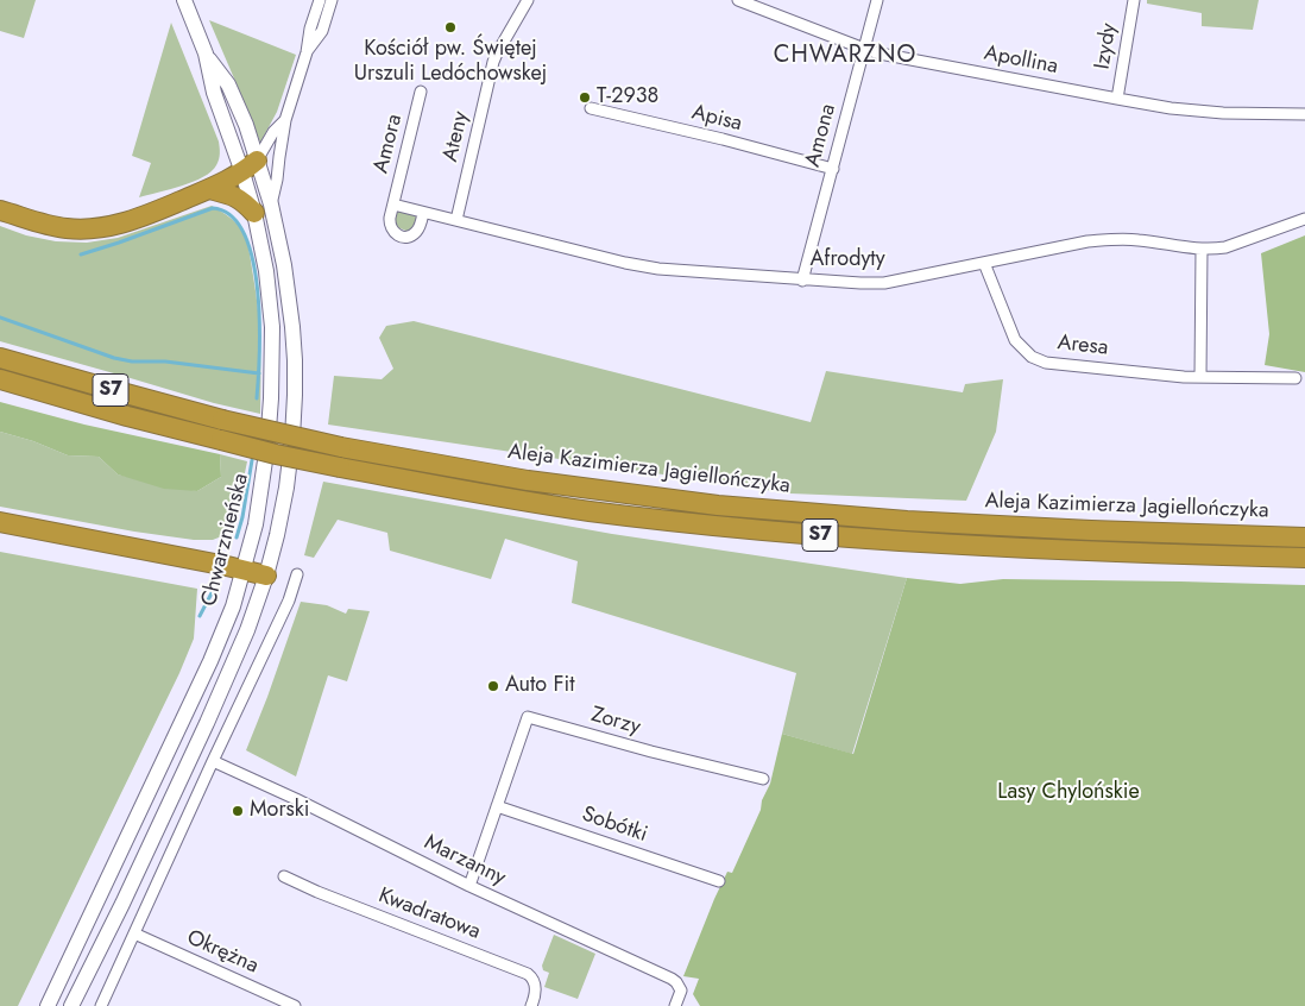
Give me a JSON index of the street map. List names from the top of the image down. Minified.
{"streets":{"highway":["S7","Aleja Kazimierza Jagiellończyka"],"main road":["Chwarznieńska"],"street":["Izydy","Apollina","Apisa","Amona","Ateny","Amora","Afrodyty","Aresa","Zorzy","Sobótki","Marzanny","Kwadratowa","Okrężna"]},"crossings":[["Izydy","Apollina"],["Apollina","Amona"],["Apisa","Amona"],["Amona","Afrodyty"],["Ateny","Afrodyty"],["Amora","Afrodyty"],["Afrodyty","Aresa"],["Zorzy","Sobótki"],["Zorzy","Marzanny"]],"districts":["CHWARZNO"],"parks":["Lasy Chylońskie"],"places":["Kościół pw. Świętej Urszuli Ledóchowskej","T-2938","Auto Fit","Morski"]}
